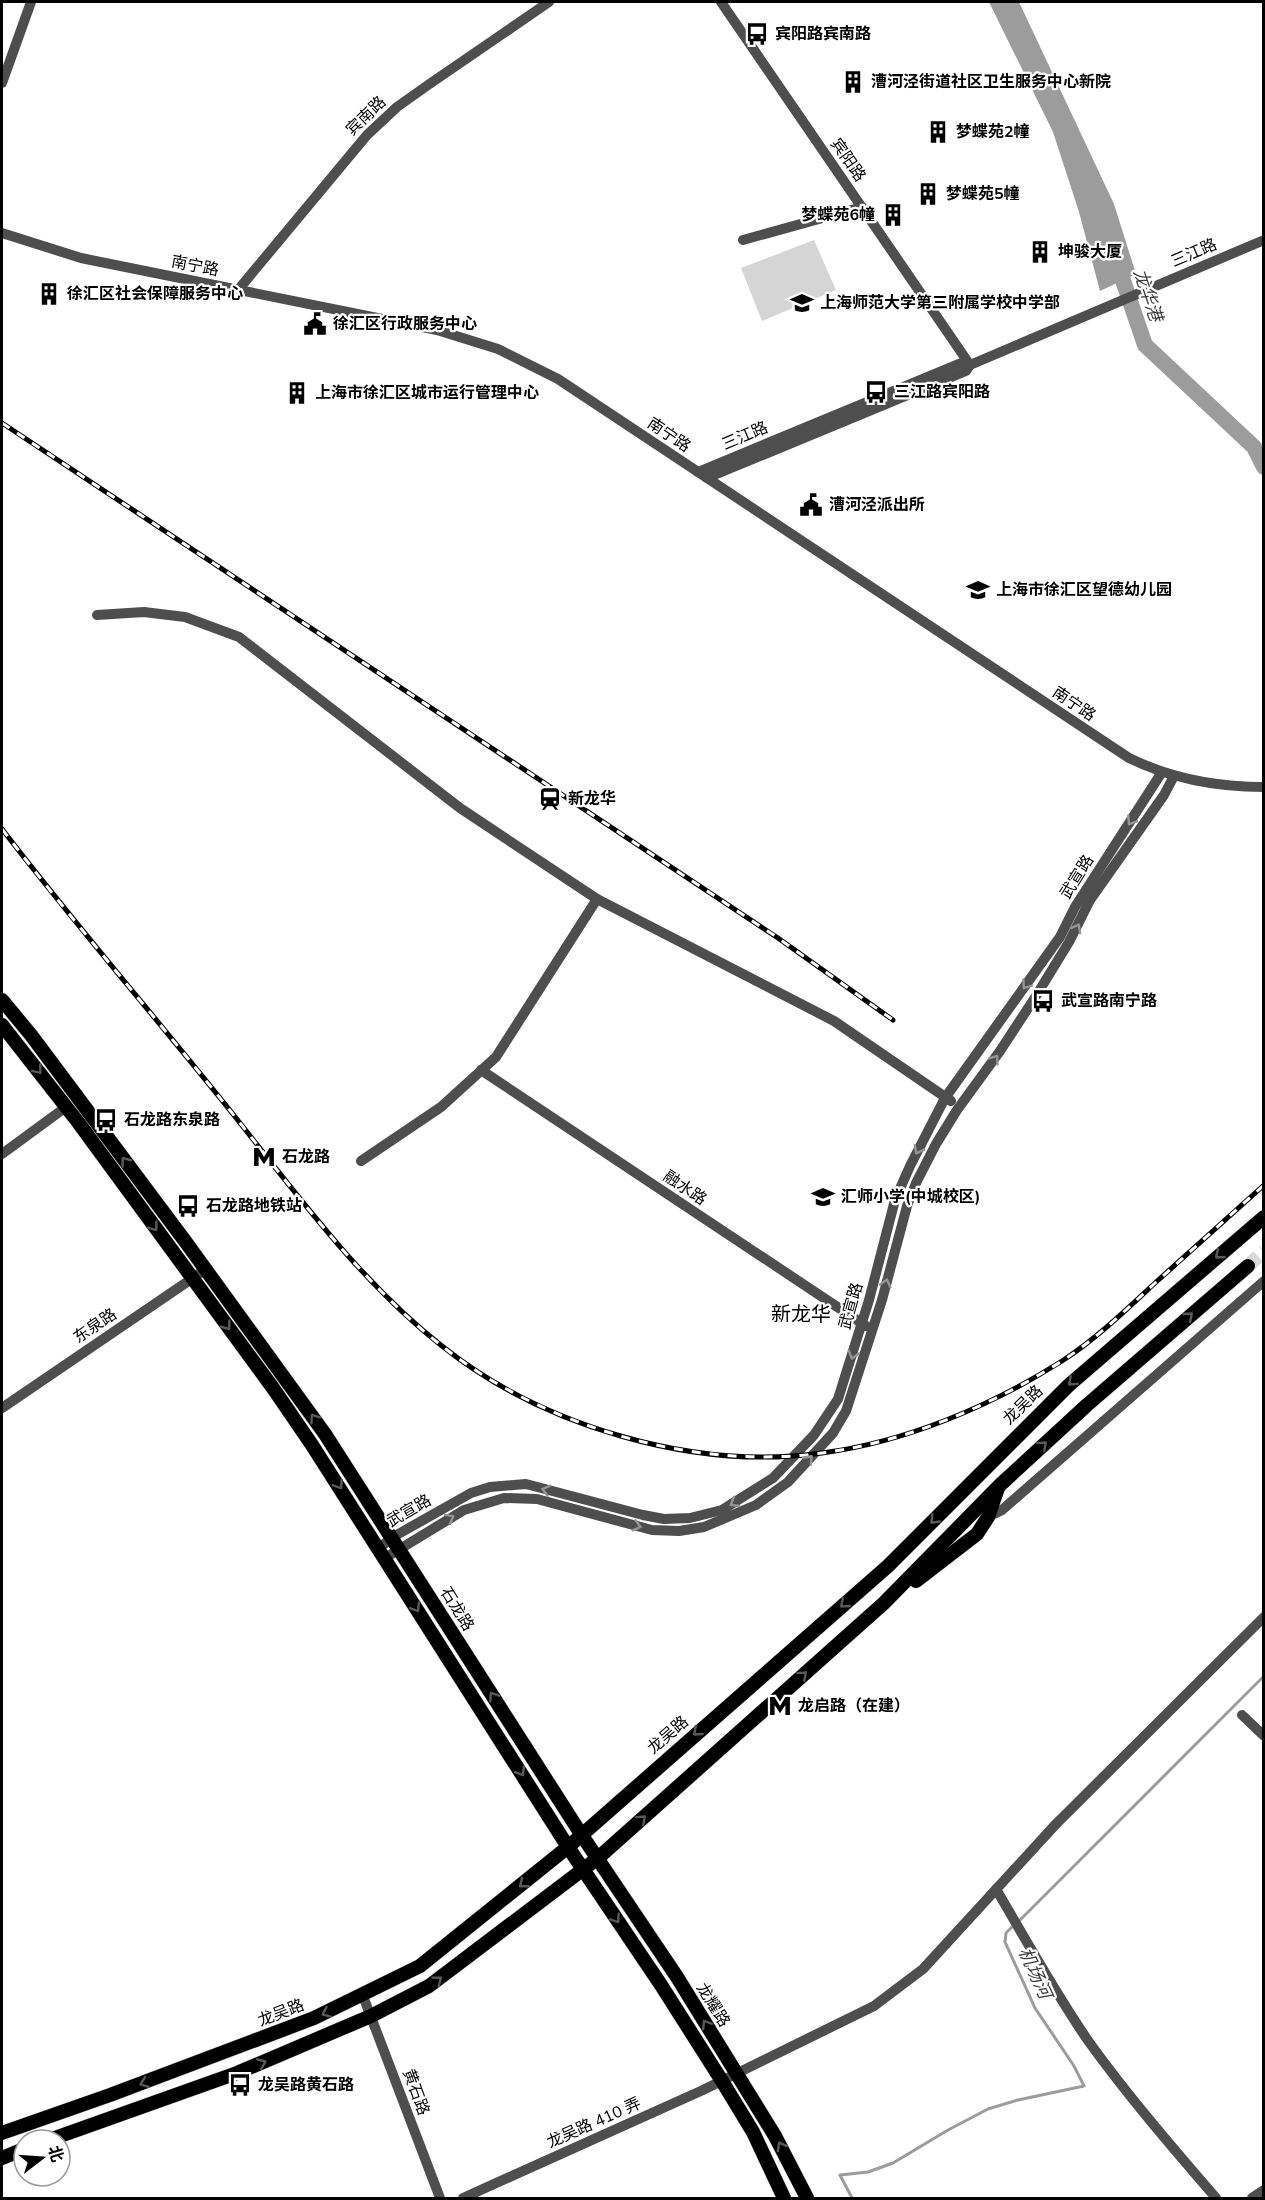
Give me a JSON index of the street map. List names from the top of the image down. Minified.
{"streets":{"main road":["龙吴路","石龙路","龙耀路"],"street":["宾南路","宾阳路","三江路","南宁路","武宣路","融水路","东泉路","黄石路","龙吴路 410 弄"]},"crossings":[["宾南路","南宁路"],["宾阳路","三江路"],["三江路","南宁路"],["南宁路","武宣路"],["武宣路","融水路"],["武宣路","石龙路"],["东泉路","石龙路"],["龙吴路","石龙路"],["龙吴路","龙耀路"],["龙吴路","黄石路"],["石龙路","龙耀路"],["龙耀路","龙吴路 410 弄"]],"districts":["新龙华"],"water":["龙华港","机场河"],"places":{"bus stop":["宾阳路宾南路","三江路宾阳路","武宣路南宁路","石龙路东泉路","石龙路地铁站","龙吴路黄石路"],"building":["漕河泾街道社区卫生服务中心新院","梦蝶苑2幢","梦蝶苑5幢","梦蝶苑6幢","坤骏大厦","徐汇区社会保障服务中心","上海市徐汇区城市运行管理中心"],"school or university":["上海师范大学第三附属学校中学部","上海市徐汇区望德幼儿园","汇师小学(中城校区)"],"public building":["徐汇区行政服务中心","漕河泾派出所"],"station":["新龙华"],"metro station":["石龙路","龙启路（在建）"]},"north":"right"}
